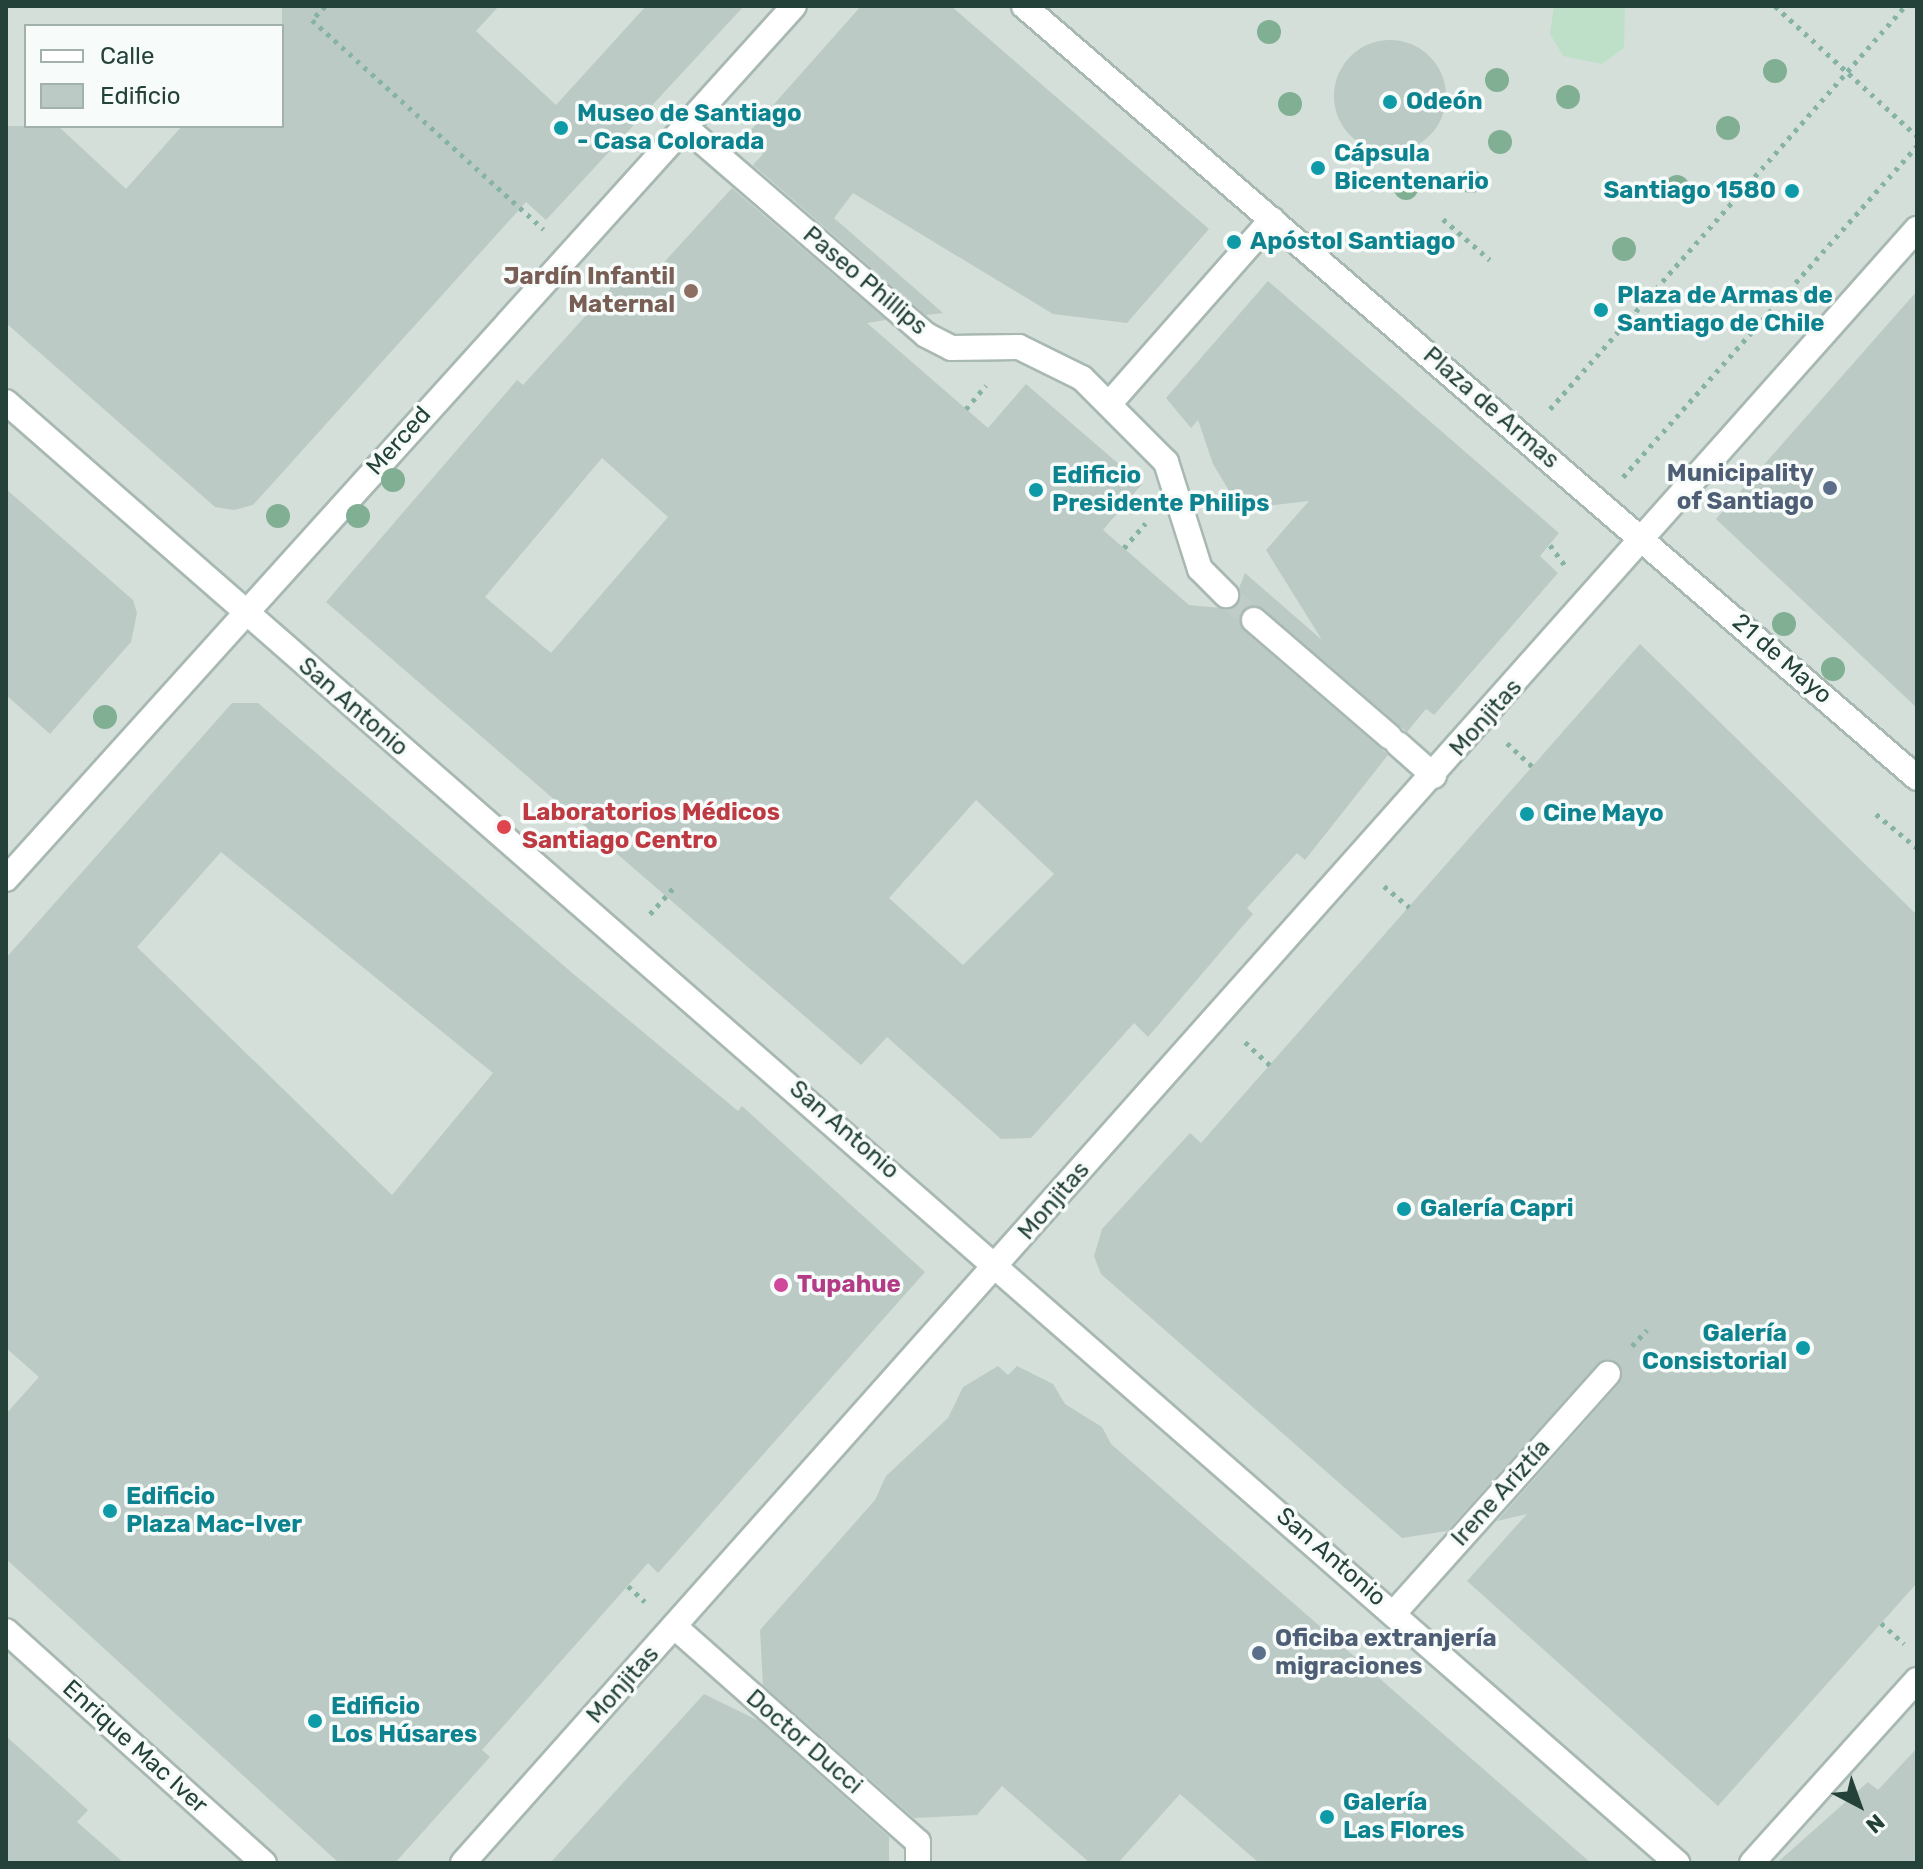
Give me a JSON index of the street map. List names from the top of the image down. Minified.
{"streets":{"street":["Paseo Phillips","Plaza de Armas","Merced","21 de Mayo","San Antonio","Monjitas","Irene Ariztía","Doctor Ducci","Enrique Mac Iver"]},"crossings":[["Paseo Phillips","Merced"],["Plaza de Armas","21 de Mayo"],["Plaza de Armas","Monjitas"],["Merced","San Antonio"],["21 de Mayo","Monjitas"],["San Antonio","Monjitas"],["San Antonio","Irene Ariztía"],["Monjitas","Doctor Ducci"]],"places":["Odeón","Museo de Santiago - Casa Colorada","Cápsula Bicentenario","Santiago 1580","Apóstol Santiago","Jardín Infantil Maternal","Plaza de Armas de Santiago de Chile","Municipality of Santiago","Edificio Presidente Philips","Cine Mayo","Laboratorios Médicos Santiago Centro","Galería Capri","Tupahue","Galería Consistorial","Edificio Plaza Mac-Iver","Oficiba extranjería migraciones","Edificio Los Húsares","Galería Las Flores"],"legend":["Calle","Edificio"],"north":"bottom right"}
